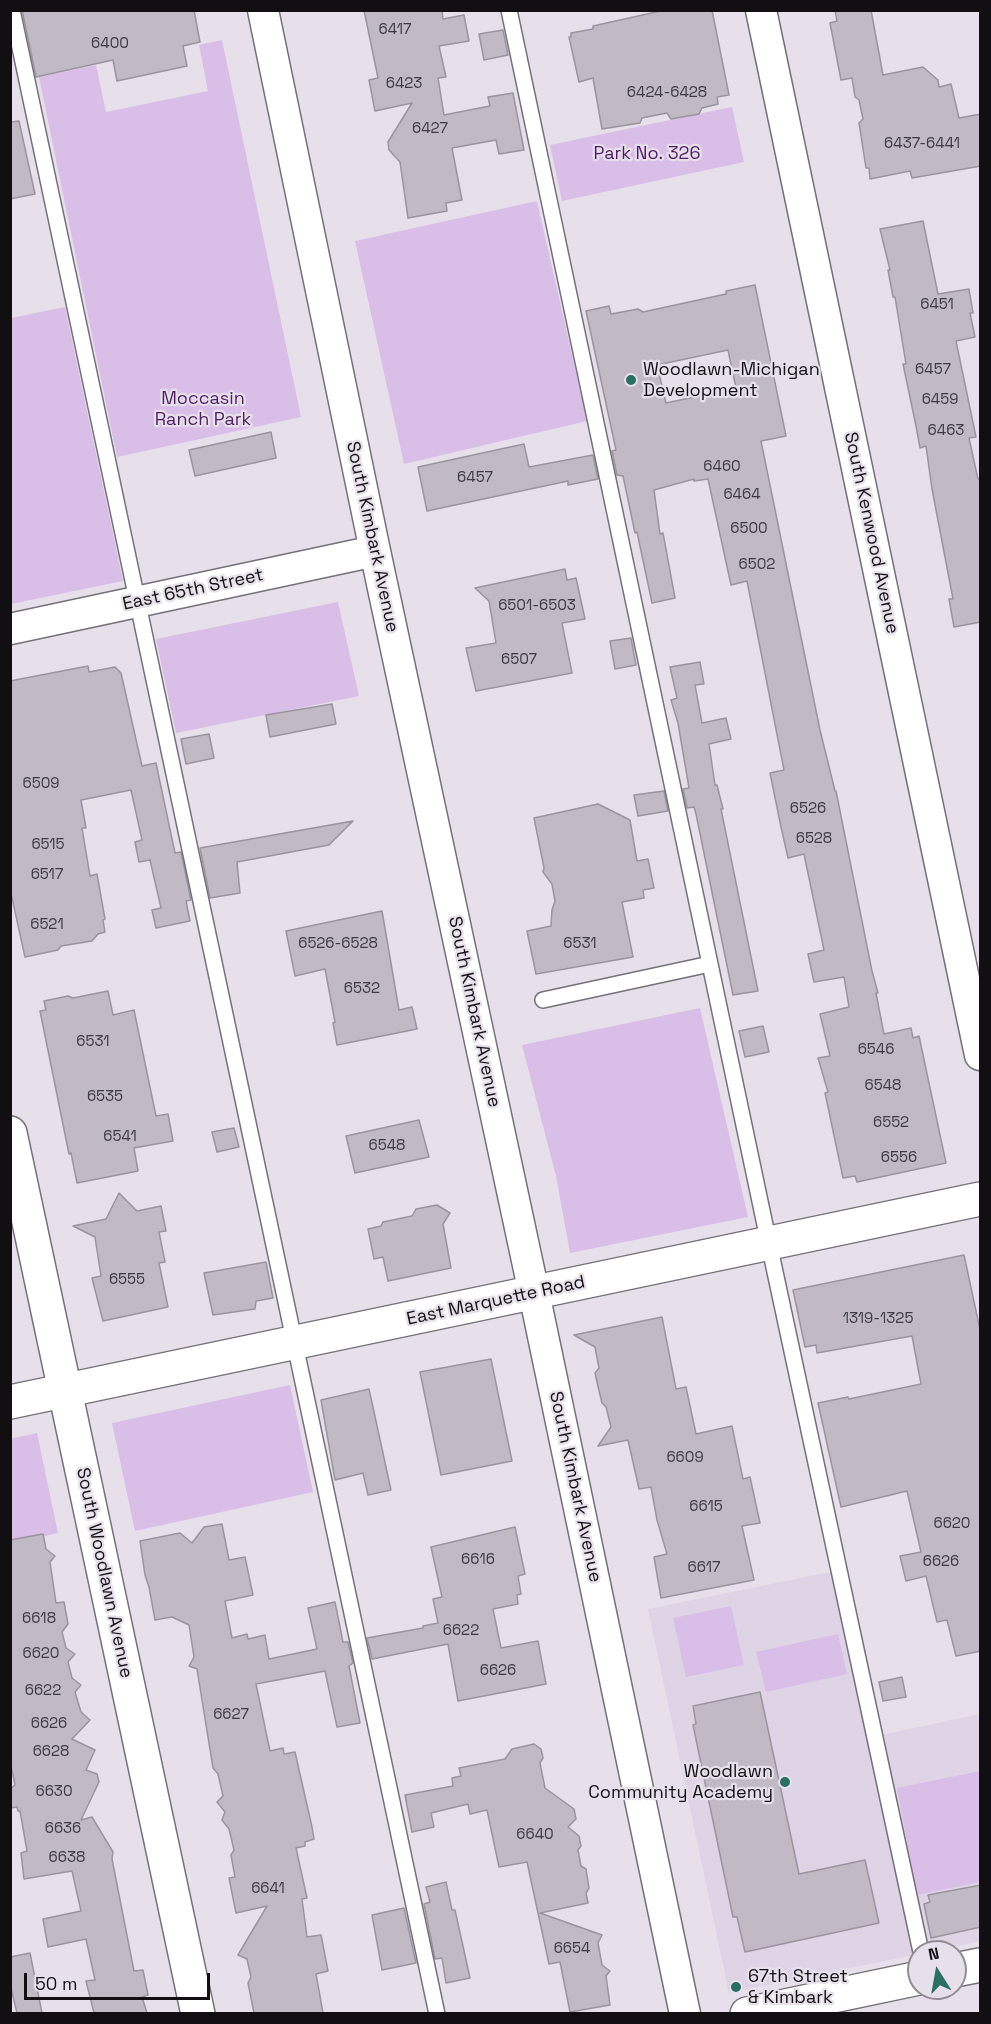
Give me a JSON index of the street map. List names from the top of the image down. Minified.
{"streets":{"street":["South Kenwood Avenue","South Kimbark Avenue","East 65th Street","East Marquette Road","South Woodlawn Avenue"]},"crossings":[["South Kimbark Avenue","East 65th Street"],["South Kimbark Avenue","East Marquette Road"],["East Marquette Road","South Woodlawn Avenue"]],"parks":["Park No. 326","Moccasin Ranch Park"],"places":["Woodlawn-Michigan Development","Woodlawn Community Academy","67th Street & Kimbark"],"house_numbers":["6417","6400","6423","6424-6428","6427","6437-6441","6451","6457","6459","6463","6460","6457","6464","6500","6502","6501-6503","6507","6509","6526","6528","6515","6517","6521","6526-6528","6531","6532","6531","6546","6548","6535","6552","6541","6548","6556","6555","1319-1325","6609","6615","6620","6616","6626","6617","6618","6622","6620","6626","6622","6627","6626","6628","6630","6636","6640","6638","6641","6654"],"scale_bar":"50 m","north":"top"}
